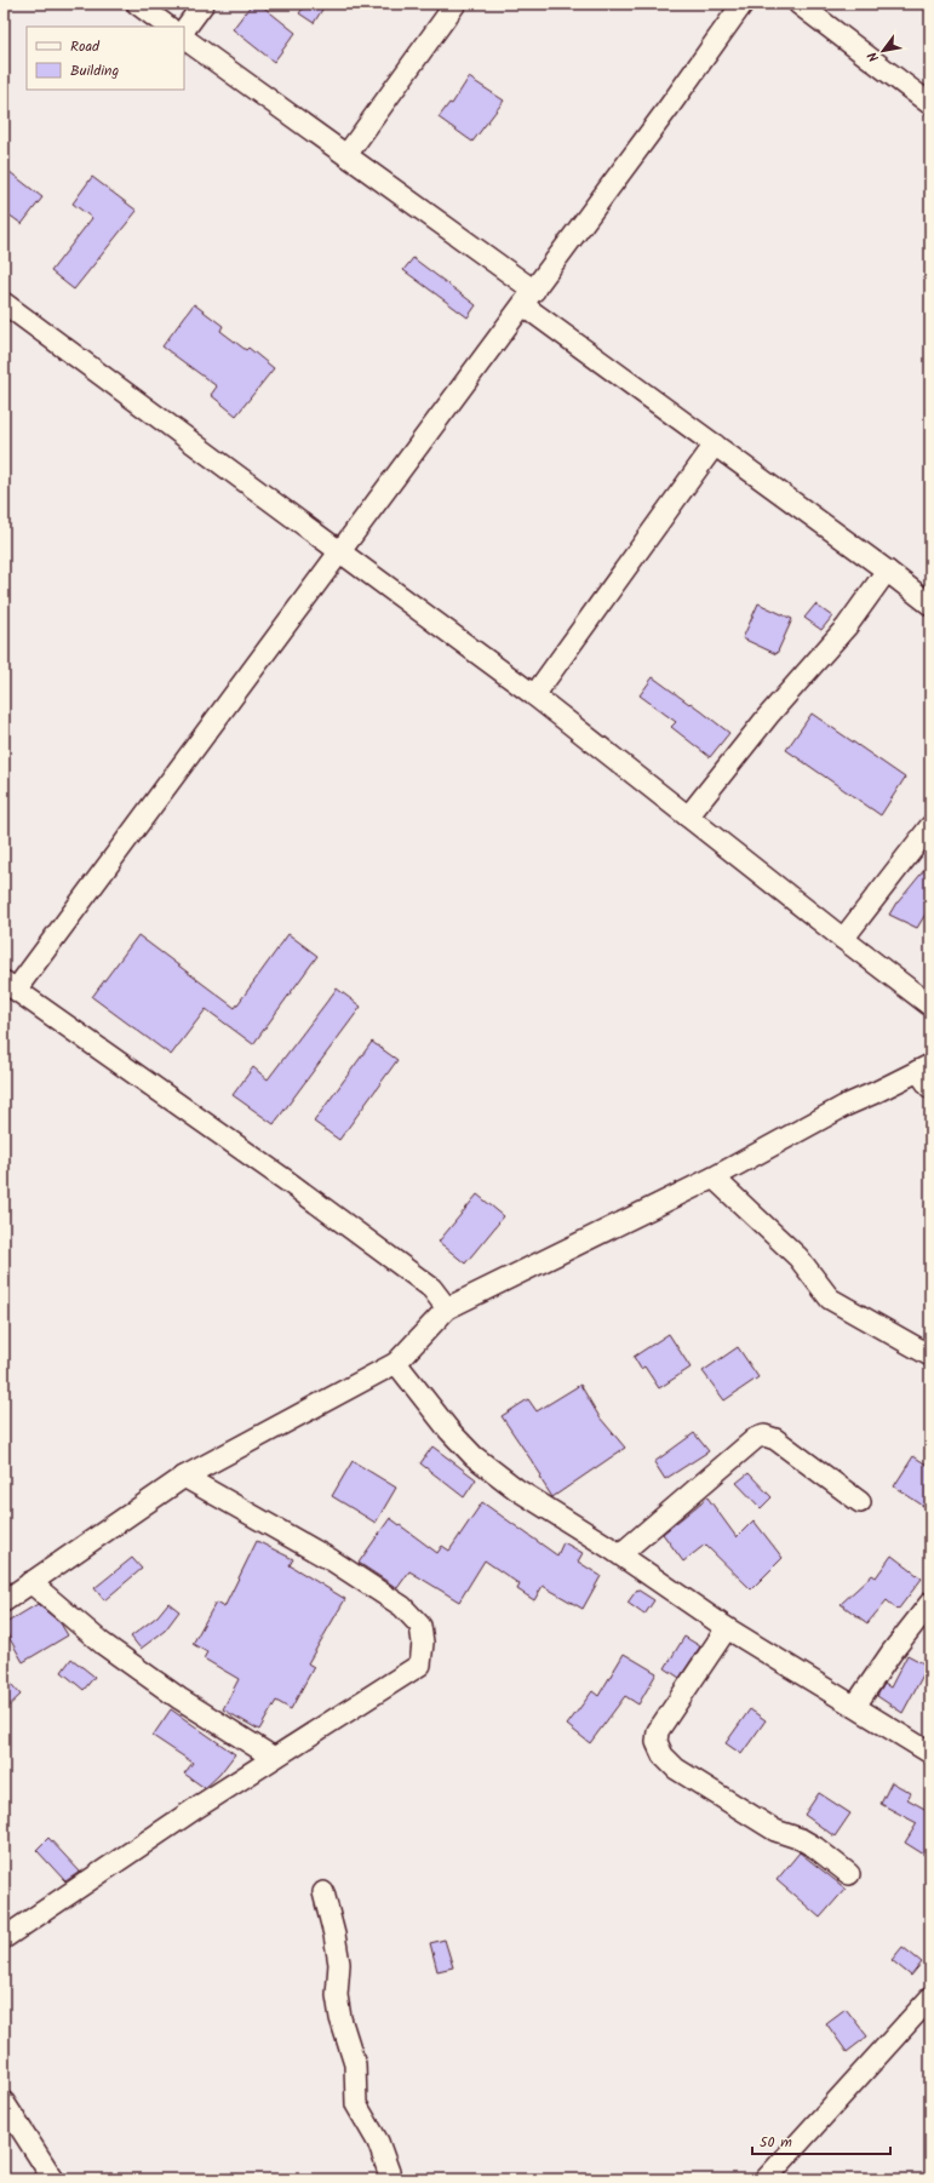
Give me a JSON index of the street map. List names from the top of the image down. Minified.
{"legend":["Road","Building"],"scale_bar":"50 m","north":"bottom left"}
